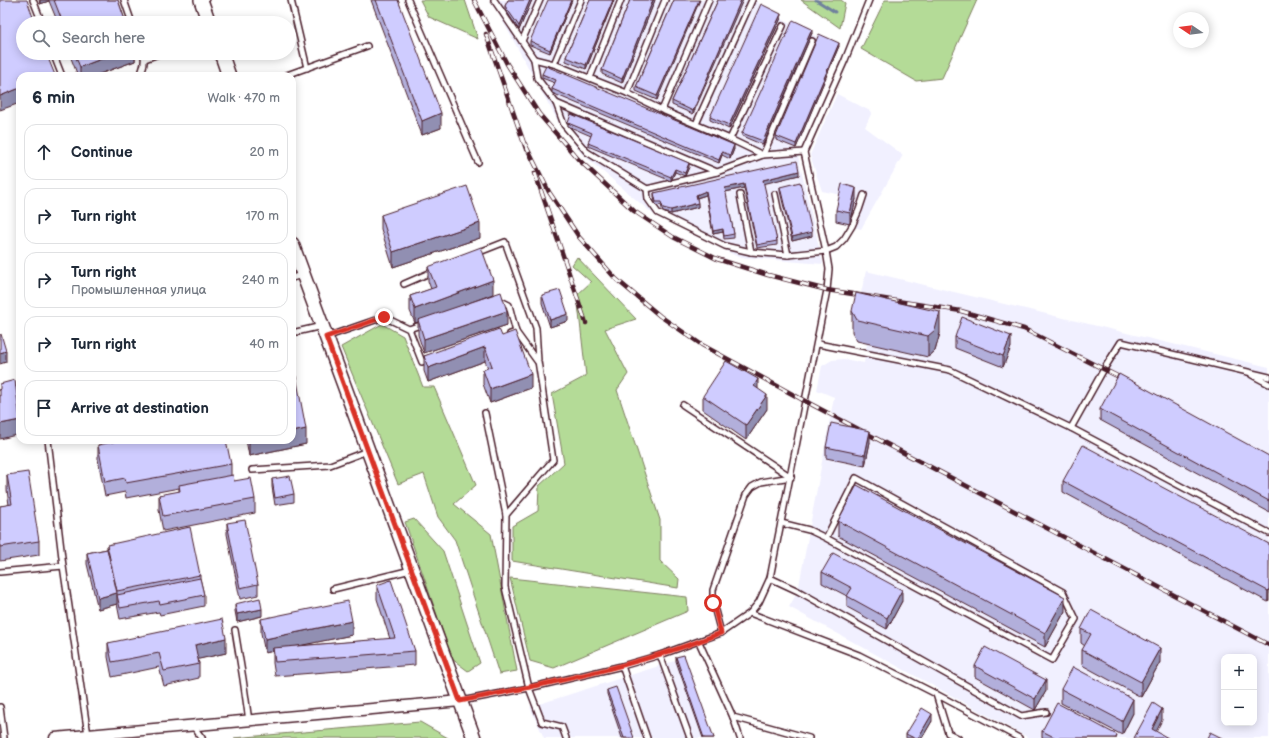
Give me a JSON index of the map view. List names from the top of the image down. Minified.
{"north":"left","page":{"search":"Search here","heading":["6 min","Walk · 470 m"],"list":[["Continue","20 m"],["Turn right","170 m"],["Turn right","Промышленная улица","240 m"],["Turn right","40 m"],"Arrive at destination"],"map_buttons":["+","−"]}}
